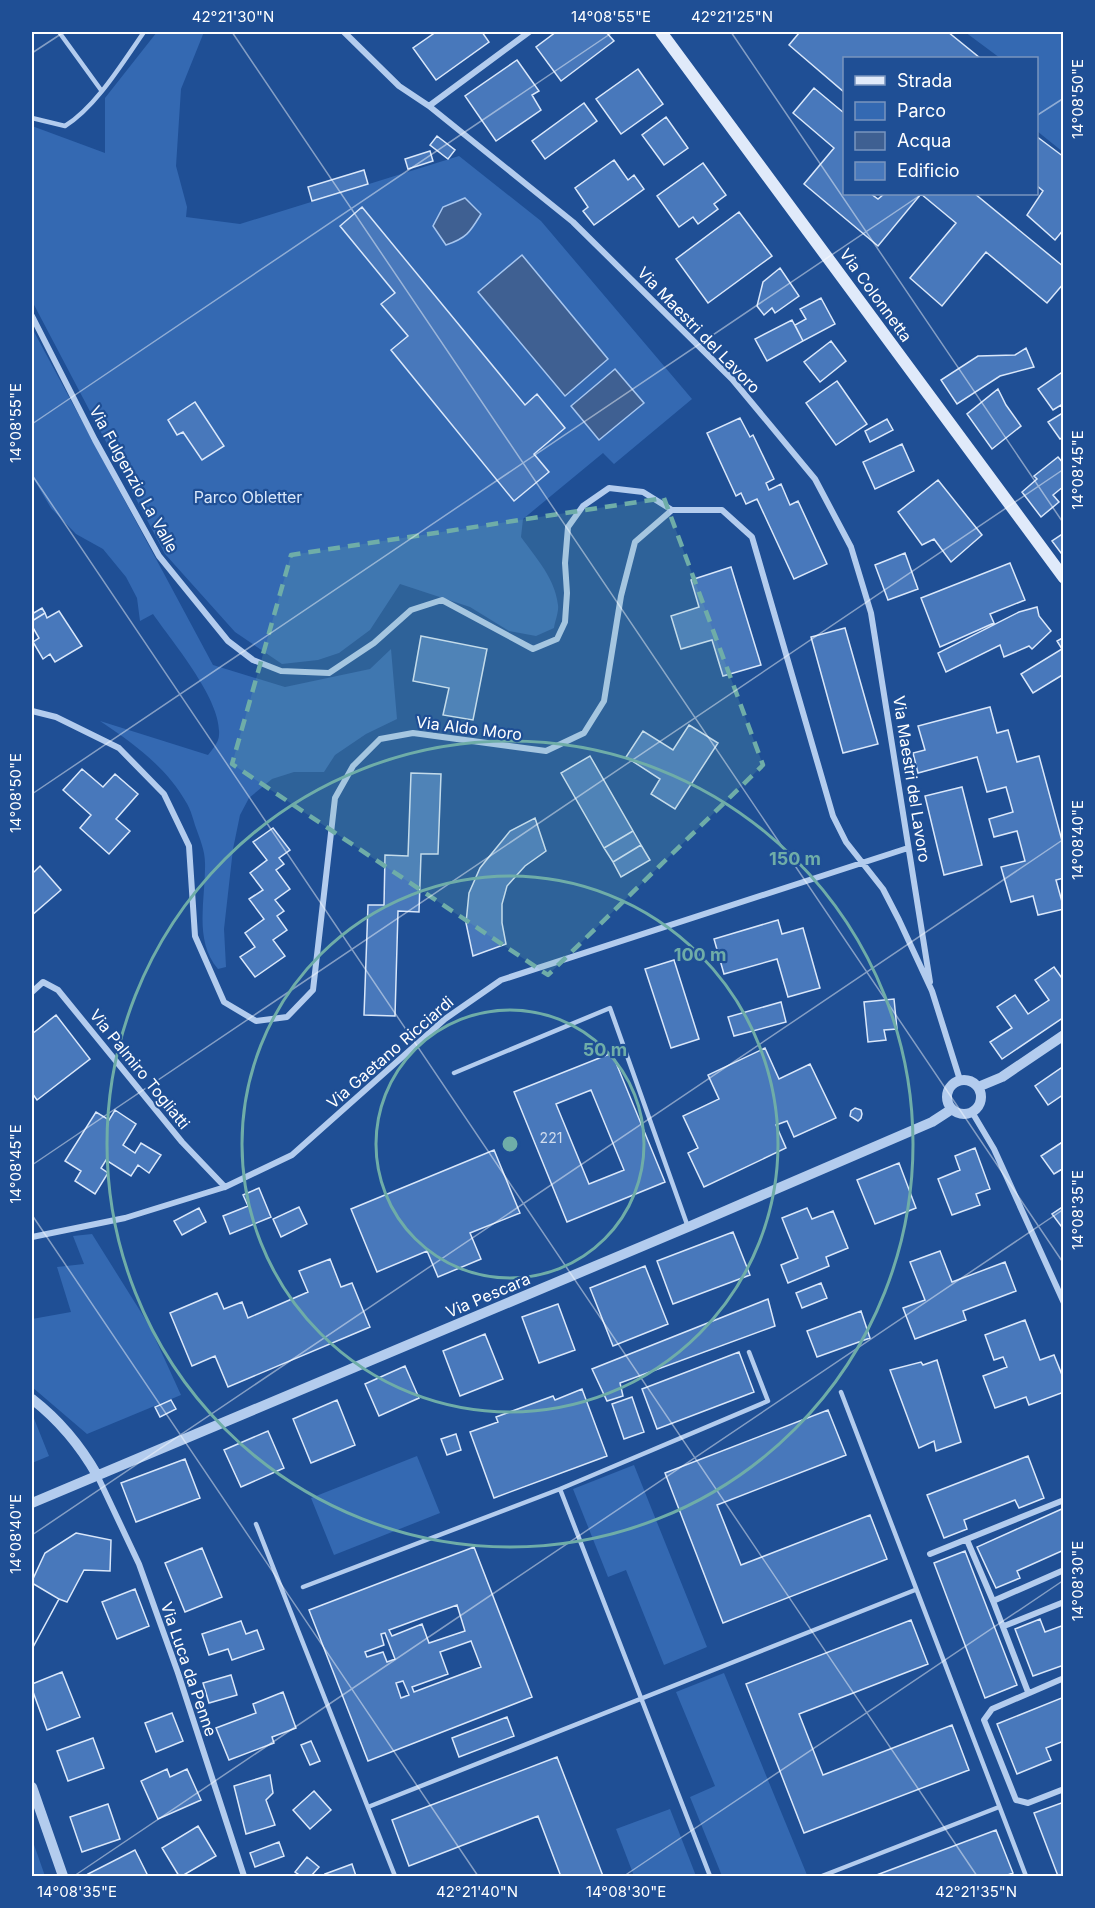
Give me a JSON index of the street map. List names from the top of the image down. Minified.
{"streets":{"main road":["Via Colonnetta"],"street":["Via Maestri del Lavoro","Via Fulgenzio La Valle","Via Aldo Moro","Via Gaetano Ricciardi","Via Palmiro Togliatti","Via Pescara","Via Luca da Penne"]},"crossings":[["Via Maestri del Lavoro","Via Gaetano Ricciardi"],["Via Maestri del Lavoro","Via Pescara"],["Via Fulgenzio La Valle","Via Aldo Moro"],["Via Gaetano Ricciardi","Via Palmiro Togliatti"],["Via Pescara","Via Luca da Penne"]],"parks":["Parco Obletter"],"house_numbers":["221"],"legend":["Strada","Parco","Acqua","Edificio"],"coordinates":["42°21'30\"N","14°08'55\"E","42°21'25\"N","14°08'50\"E","14°08'45\"E","14°08'40\"E","14°08'35\"E","14°08'30\"E","42°21'40\"N","42°21'35\"N"],"rings":["150 m","100 m","50 m"]}
